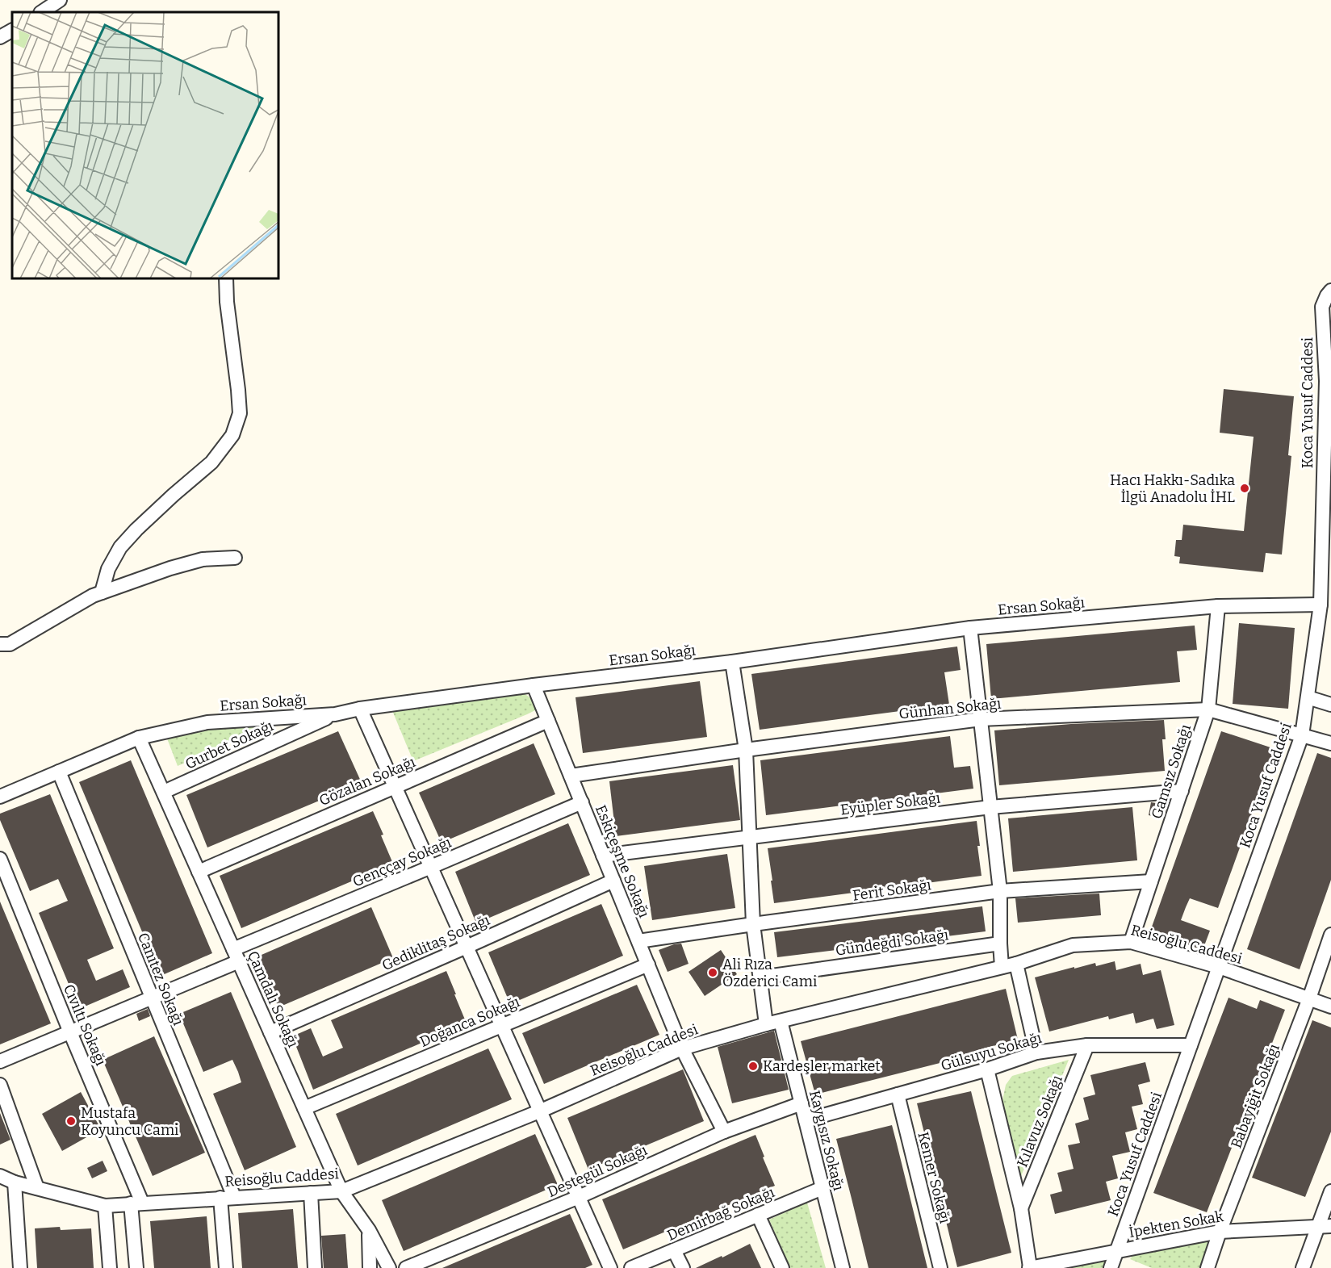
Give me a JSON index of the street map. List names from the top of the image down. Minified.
{"streets":{"street":["Koca Yusuf Caddesi","Ersan Sokağı","Günhan Sokağı","Gurbet Sokağı","Gamsız Sokağı","Gözalan Sokağı","Eyüpler Sokağı","Eskiçeşme Sokağı","Genççay Sokağı","Ferit Sokağı","Gediklitaş Sokağı","Gündeğdi Sokağı","Reisoğlu Caddesi","Canıtez Sokağı","Çamdalı Sokağı","Doğanca Sokağı","Cıvıltı Sokağı","Gülsuyu Sokağı","Babayiğit Sokağı","Kılavuz Sokağı","Kaygısız Sokağı","Destegül Sokağı","Kemer Sokağı","Demirbağ Sokağı","İpekten Sokak"]},"crossings":[["Koca Yusuf Caddesi","Ersan Sokağı"],["Koca Yusuf Caddesi","Günhan Sokağı"],["Koca Yusuf Caddesi","Reisoğlu Caddesi"],["Koca Yusuf Caddesi","Gülsuyu Sokağı"],["Koca Yusuf Caddesi","İpekten Sokak"],["Ersan Sokağı","Gurbet Sokağı"],["Ersan Sokağı","Gamsız Sokağı"],["Ersan Sokağı","Eskiçeşme Sokağı"],["Ersan Sokağı","Canıtez Sokağı"],["Ersan Sokağı","Çamdalı Sokağı"],["Günhan Sokağı","Gamsız Sokağı"],["Günhan Sokağı","Eskiçeşme Sokağı"],["Gurbet Sokağı","Çamdalı Sokağı"],["Gamsız Sokağı","Eyüpler Sokağı"],["Gamsız Sokağı","Ferit Sokağı"],["Gamsız Sokağı","Reisoğlu Caddesi"],["Gözalan Sokağı","Eskiçeşme Sokağı"],["Gözalan Sokağı","Çamdalı Sokağı"],["Eyüpler Sokağı","Eskiçeşme Sokağı"],["Eskiçeşme Sokağı","Genççay Sokağı"],["Eskiçeşme Sokağı","Ferit Sokağı"],["Eskiçeşme Sokağı","Gediklitaş Sokağı"],["Eskiçeşme Sokağı","Reisoğlu Caddesi"],["Eskiçeşme Sokağı","Doğanca Sokağı"],["Eskiçeşme Sokağı","Destegül Sokağı"],["Genççay Sokağı","Canıtez Sokağı"],["Genççay Sokağı","Çamdalı Sokağı"],["Genççay Sokağı","Cıvıltı Sokağı"],["Gediklitaş Sokağı","Çamdalı Sokağı"],["Reisoğlu Caddesi","Canıtez Sokağı"],["Reisoğlu Caddesi","Çamdalı Sokağı"],["Reisoğlu Caddesi","Cıvıltı Sokağı"],["Reisoğlu Caddesi","Babayiğit Sokağı"],["Reisoğlu Caddesi","Kaygısız Sokağı"],["Çamdalı Sokağı","Doğanca Sokağı"],["Gülsuyu Sokağı","Kılavuz Sokağı"],["Gülsuyu Sokağı","Kaygısız Sokağı"],["Gülsuyu Sokağı","Kemer Sokağı"],["Babayiğit Sokağı","İpekten Sokak"],["Kılavuz Sokağı","İpekten Sokak"],["Kaygısız Sokağı","Destegül Sokağı"],["Kaygısız Sokağı","Demirbağ Sokağı"]],"places":["Hacı Hakkı-Sadıka İlgü Anadolu İHL","Ali Rıza Özderici Cami","Kardeşler market","Mustafa Koyuncu Cami"]}
